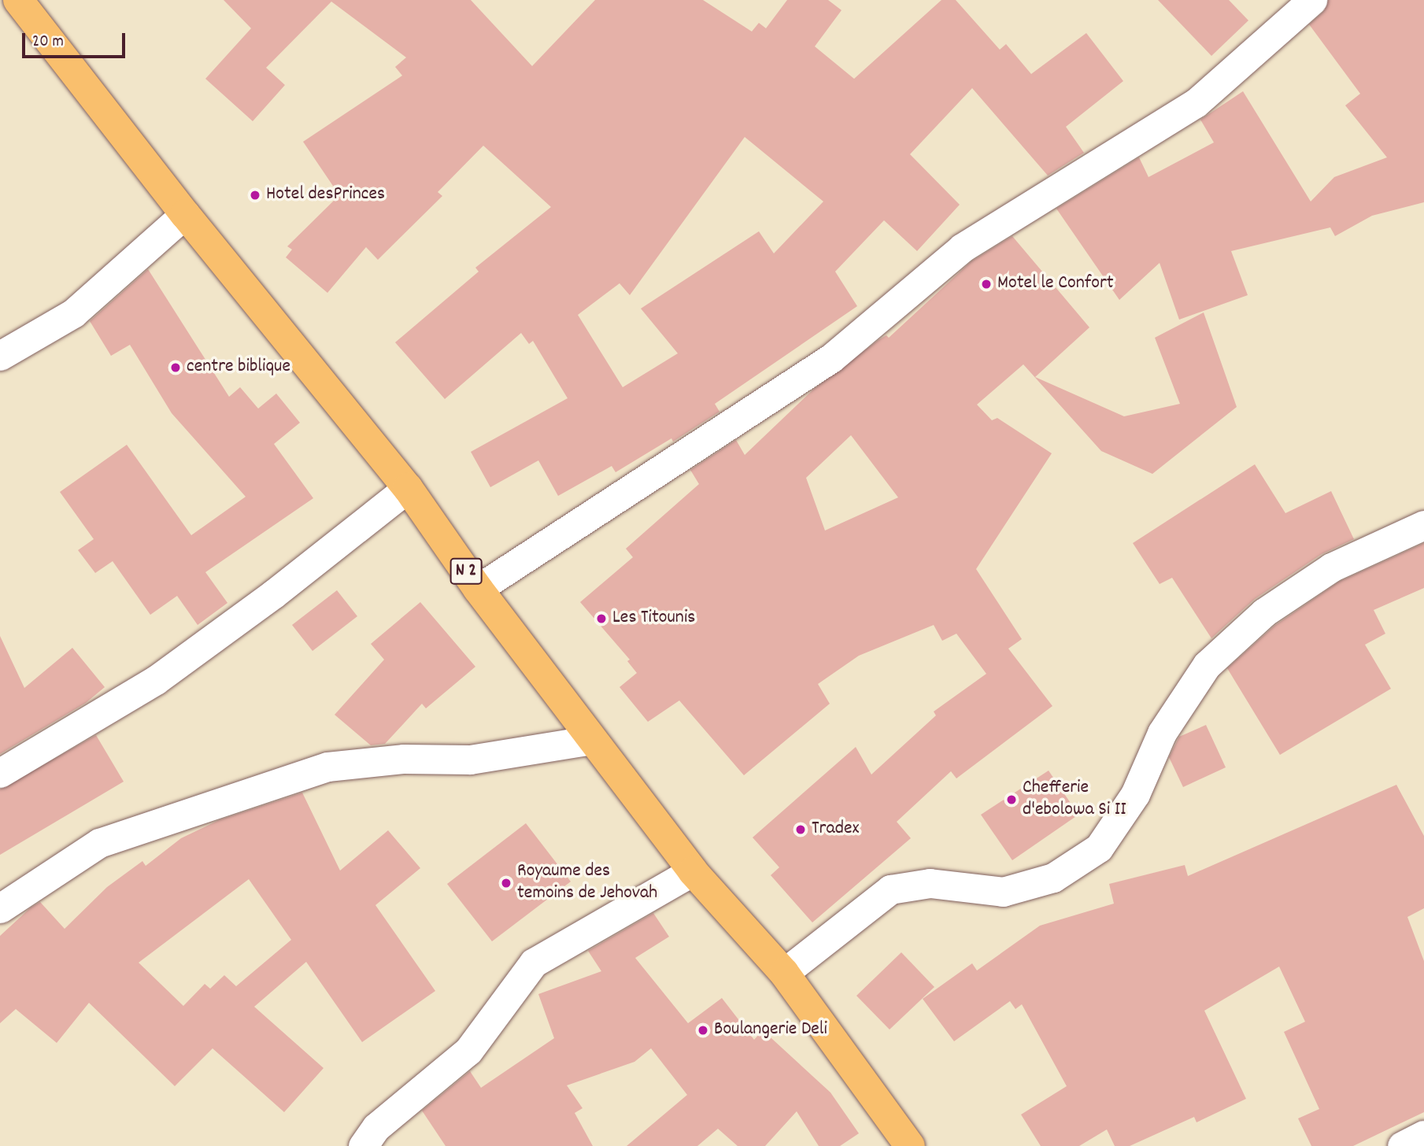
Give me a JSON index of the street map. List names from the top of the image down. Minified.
{"streets":{"highway":["N 2"]},"places":["Hotel desPrinces","Motel le Confort","centre biblique","Les Titounis","Chefferie d'ebolowa Si II","Tradex","Royaume des temoins de Jehovah","Boulangerie Deli"],"scale_bar":"20 m"}
